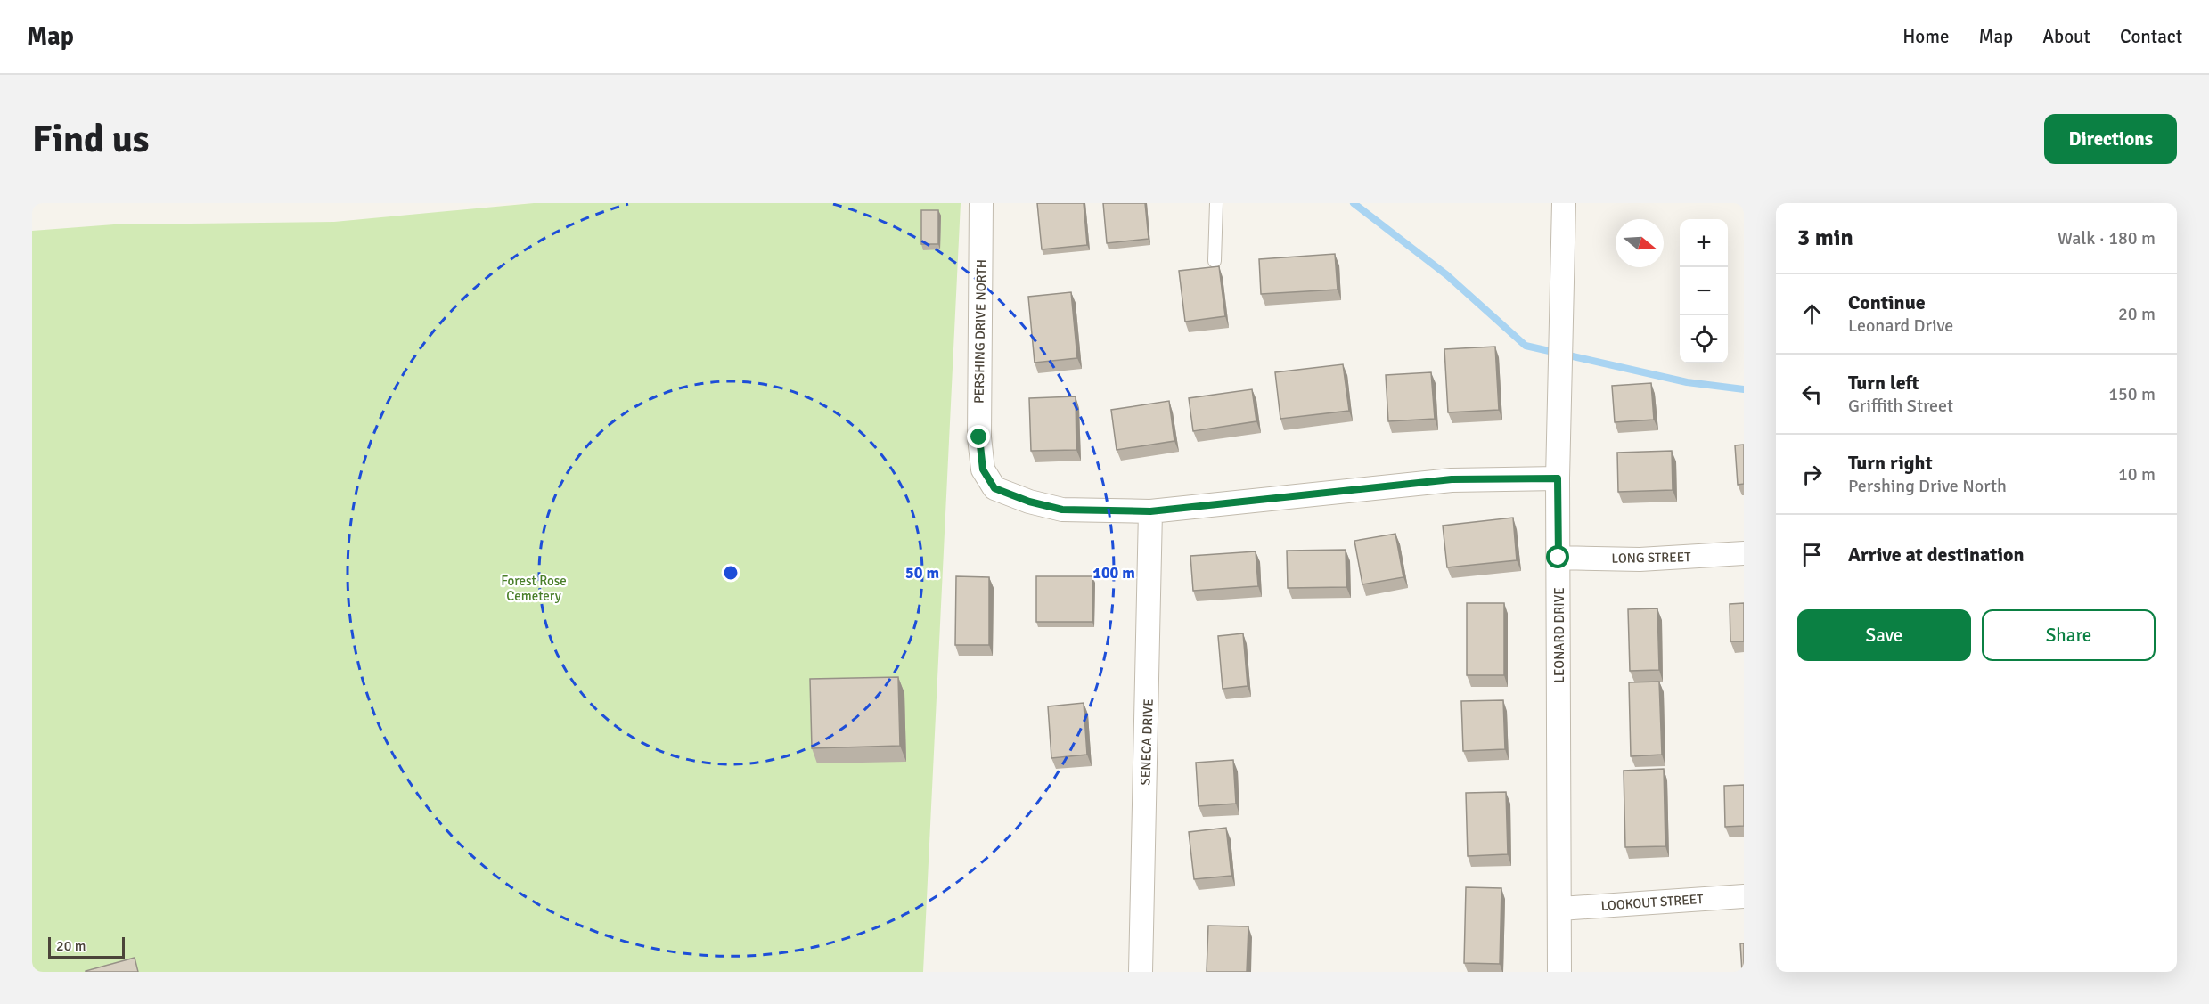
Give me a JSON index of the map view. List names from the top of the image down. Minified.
{"streets":{"street":["PERSHING DRIVE NORTH","LONG STREET","LEONARD DRIVE","SENECA DRIVE","LOOKOUT STREET"]},"crossings":[["PERSHING DRIVE NORTH","SENECA DRIVE"],["LONG STREET","LEONARD DRIVE"],["LEONARD DRIVE","LOOKOUT STREET"]],"parks":["Forest Rose Cemetery"],"scale_bar":"20 m","north":"right","page":{"header":"Map","nav":["Home","Map","About","Contact"],"buttons":["Directions",["Save","Share"]],"title":"Find us","heading":["3 min","Walk · 180 m"],"map_buttons":["+","−"],"list":[["Continue","Leonard Drive","20 m"],["Turn left","Griffith Street","150 m"],["Turn right","Pershing Drive North","10 m"],"Arrive at destination"],"scale":"20 m"},"rings":["50 m","100 m"]}
